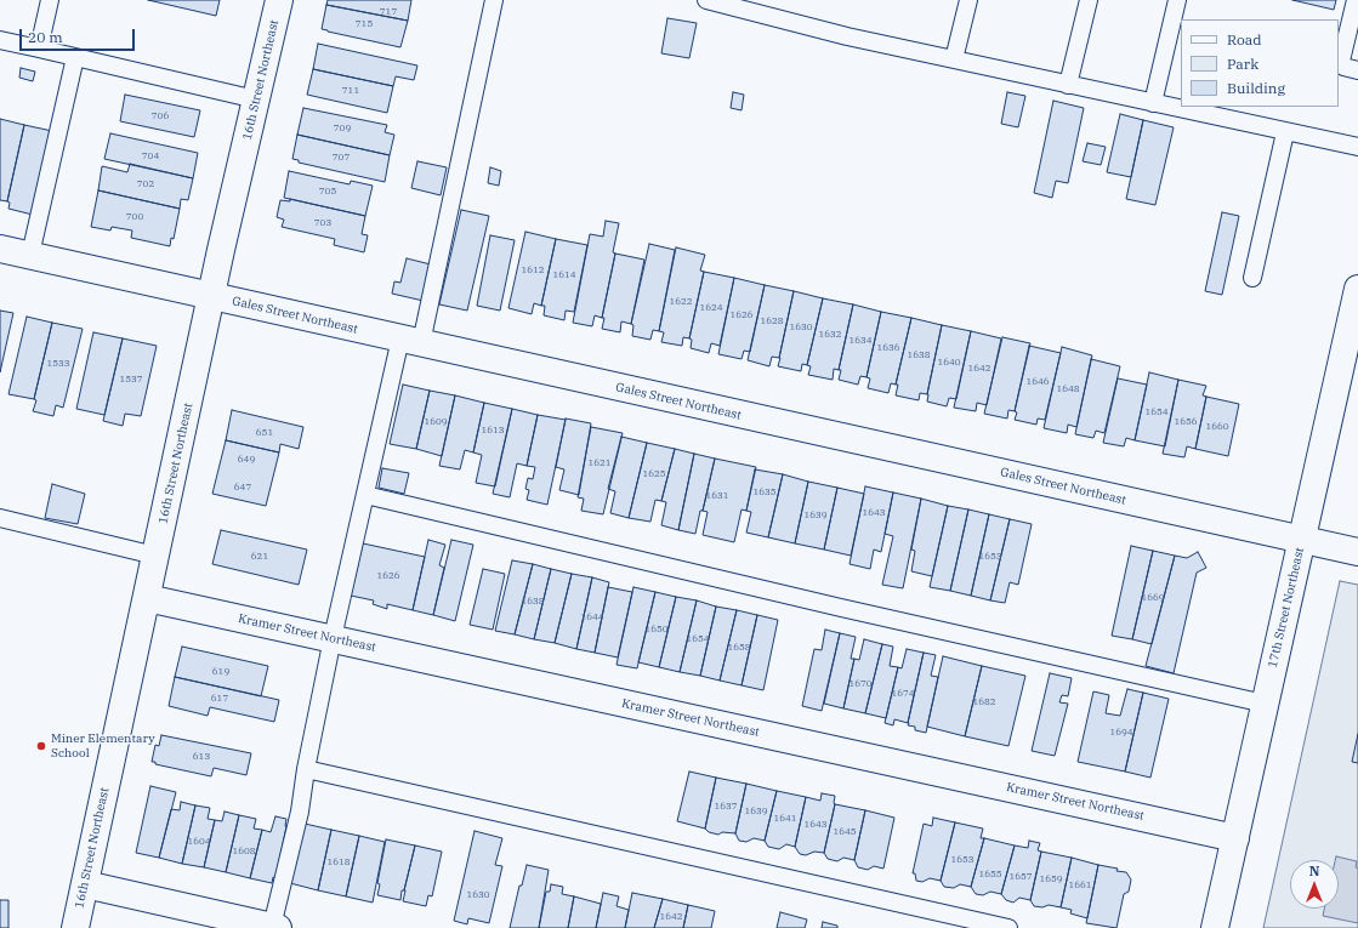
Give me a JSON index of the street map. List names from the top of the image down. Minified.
{"streets":{"street":["16th Street Northeast","Gales Street Northeast","17th Street Northeast","Kramer Street Northeast"]},"crossings":[["16th Street Northeast","Gales Street Northeast"],["16th Street Northeast","Kramer Street Northeast"],["Gales Street Northeast","17th Street Northeast"],["17th Street Northeast","Kramer Street Northeast"]],"places":["Miner Elementary School"],"house_numbers":["717","715","711","706","709","704","707","702","705","700","703","1612","1614","1622","1624","1626","1628","1630","1632","1634","1636","1638","1640","1533","1642","1537","1646","1648","1654","1609","1656","1660","1613","651","649","1621","1625","647","1635","1631","1643","1639","621","1653","1626","1669","1638","1644","1650","1654","1658","619","1670","1674","617","1682","1694","613","1637","1639","1641","1643","1645","1604","1608","1653","1618","1655","1657","1659","1661","1630","1642"],"legend":["Road","Park","Building"],"scale_bar":"20 m","north":"top"}
